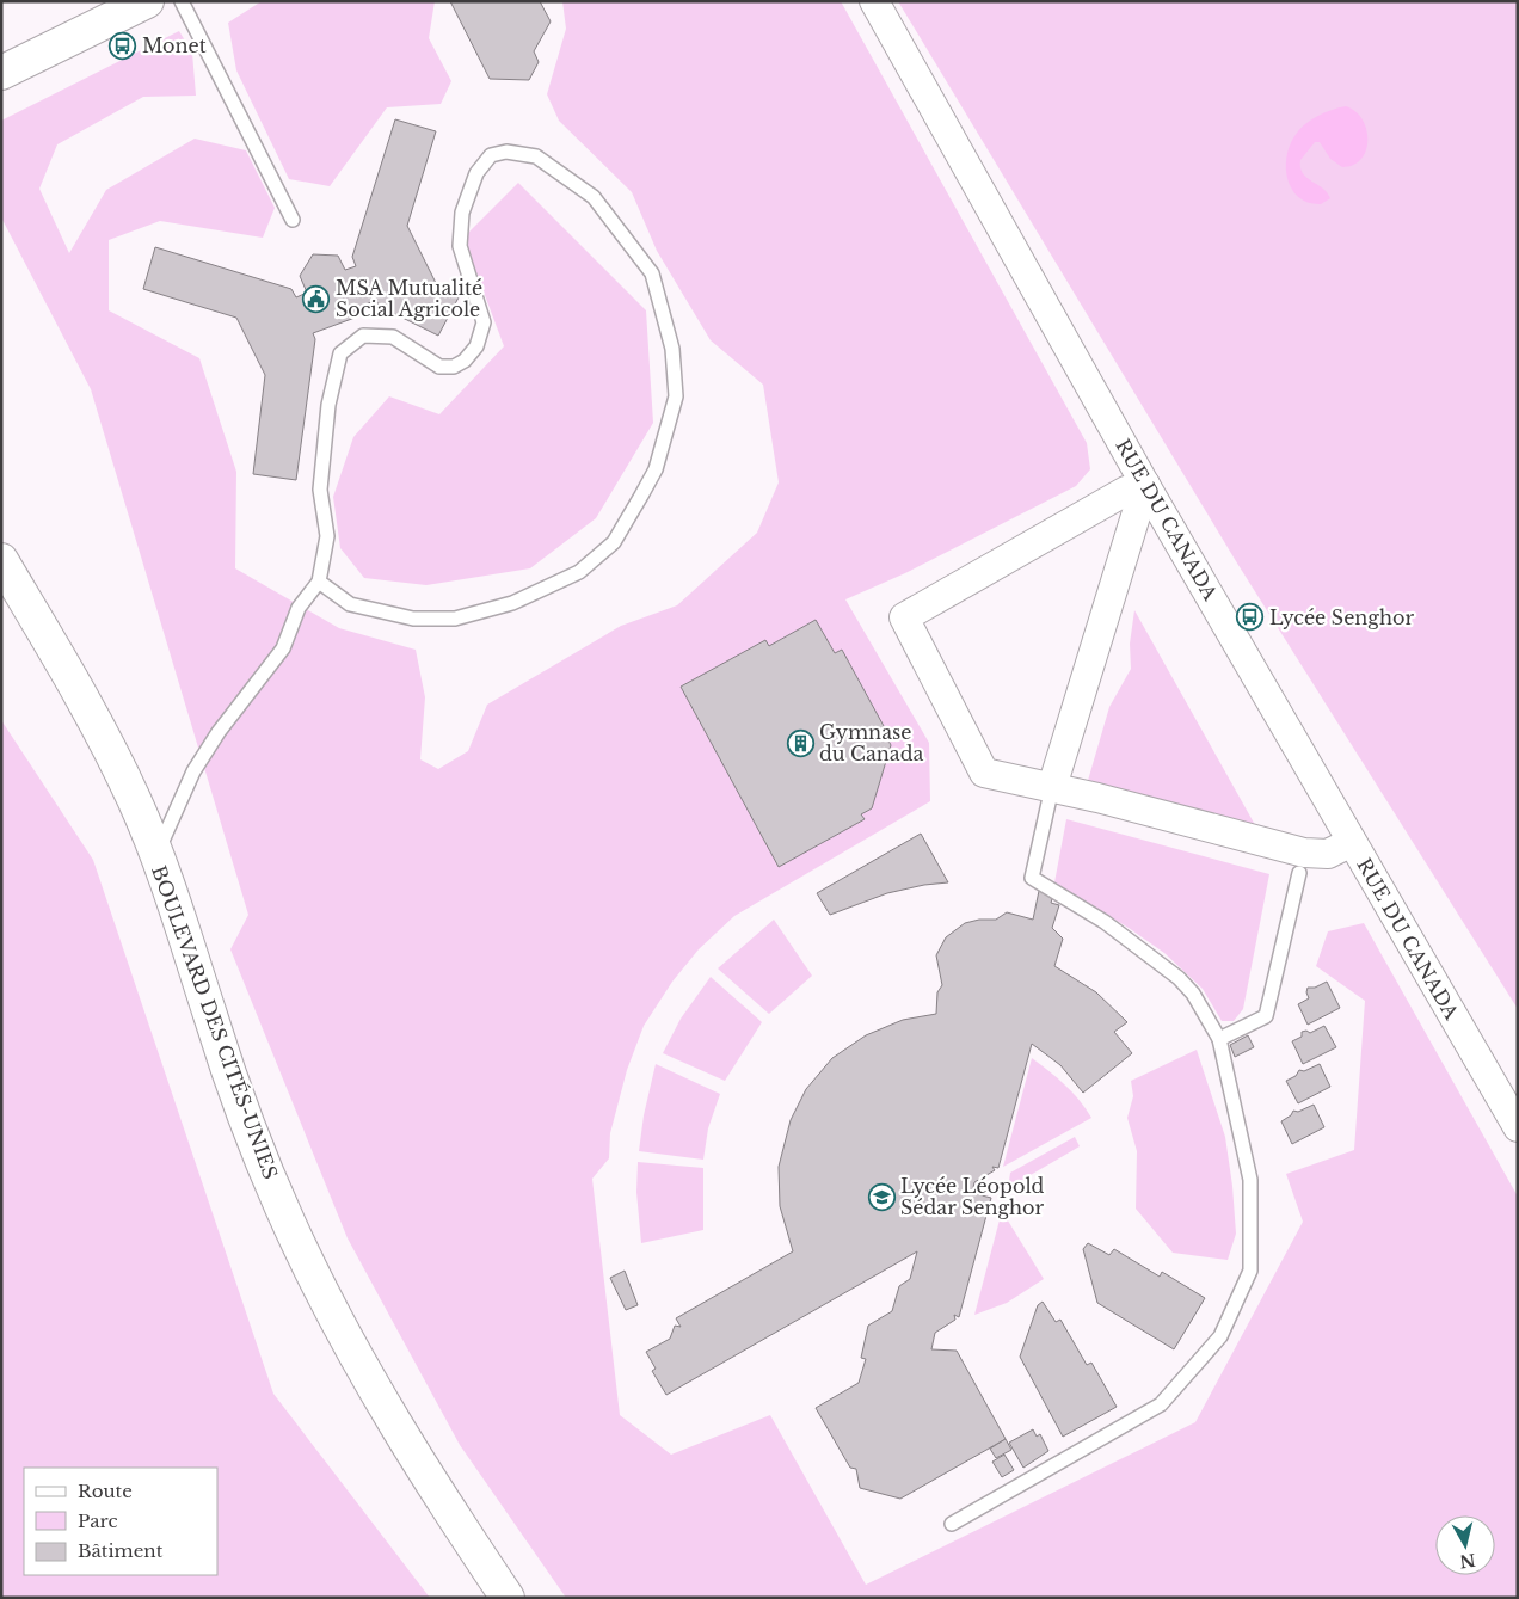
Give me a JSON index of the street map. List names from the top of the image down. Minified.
{"streets":{"main road":["BOULEVARD DES CITÉS-UNIES"],"street":["RUE DU CANADA"]},"places":{"bus stop":["Monet","Lycée Senghor"],"public building":["MSA Mutualité Social Agricole"],"building":["Gymnase du Canada"],"school or university":["Lycée Léopold Sédar Senghor"]},"legend":["Route","Parc","Bâtiment"],"north":"bottom"}
